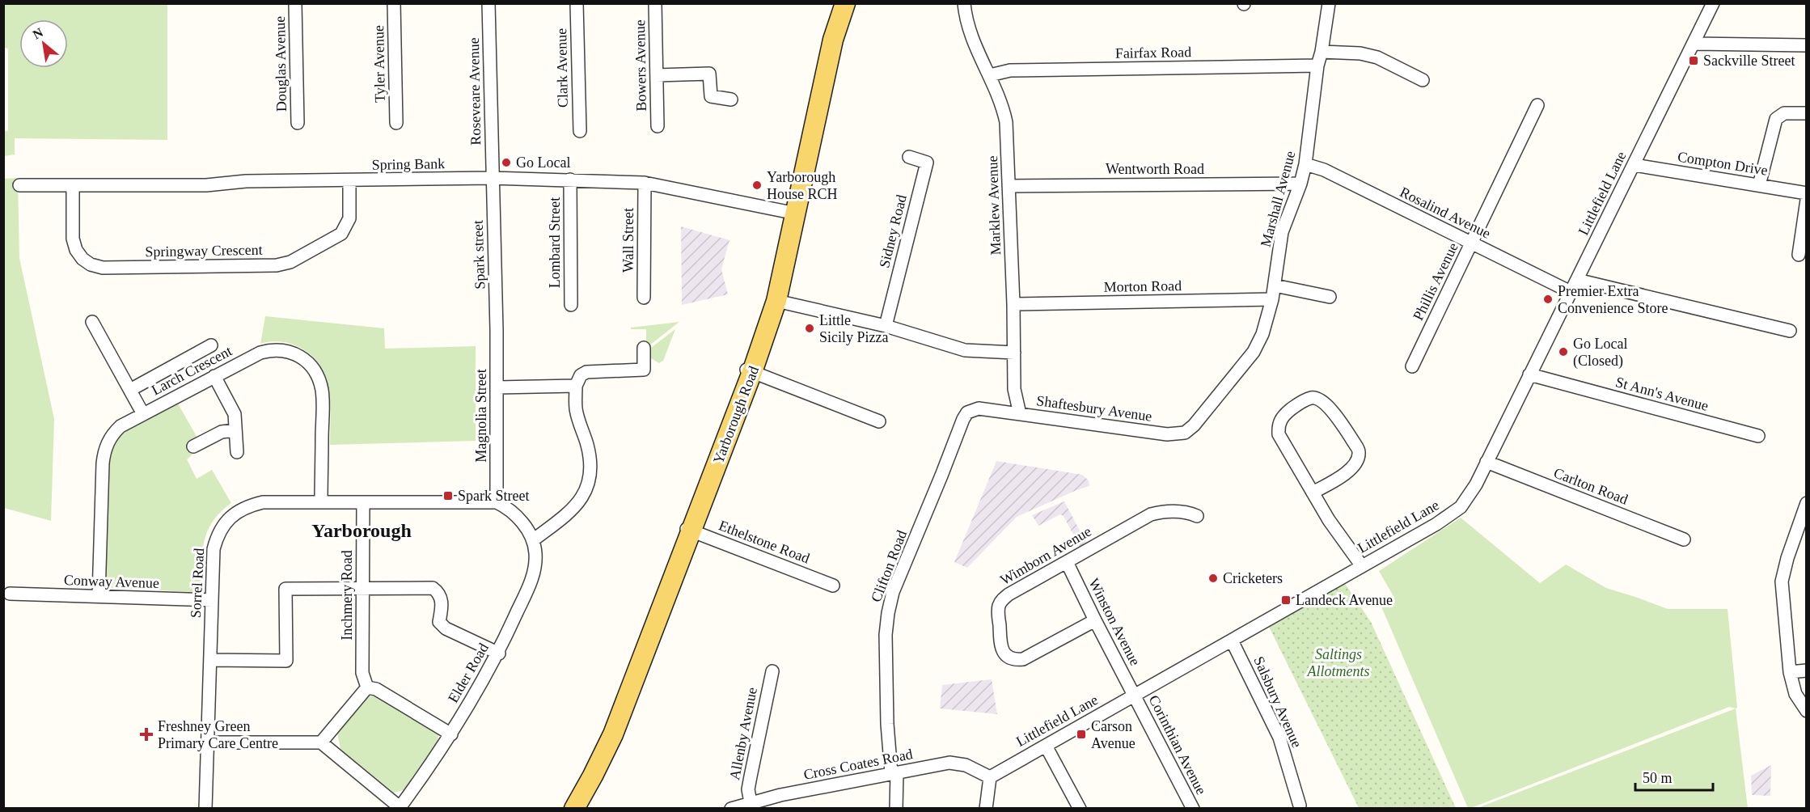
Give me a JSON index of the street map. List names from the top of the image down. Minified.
{"streets":{"main road":["Yarborough Road"],"street":["Fairfax Road","Douglas Avenue","Tyler Avenue","Bowers Avenue","Clark Avenue","Roseveare Avenue","Compton Drive","Spring Bank","Wentworth Road","Littlefield Lane","Marshall Avenue","Marklew Avenue","Rosalind Avenue","Sidney Road","Wall Street","Lombard Street","Springway Crescent","Spark street","Phillis Avenue","Morton Road","Larch Crescent","St Ann's Avenue","Shaftesbury Avenue","Magnolia Street","Carlton Road","Ethelstone Road","Wimborn Avenue","Clifton Road","Conway Avenue","Sorrel Road","Inchmery Road","Winston Avenue","Elder Road","Salsbury Avenue","Allenby Avenue","Corinthian Avenue","Cross Coates Road"]},"crossings":[["Fairfax Road","Marshall Avenue"],["Fairfax Road","Marklew Avenue"],["Roseveare Avenue","Spring Bank"],["Roseveare Avenue","Spark street"],["Compton Drive","Littlefield Lane"],["Spring Bank","Wall Street"],["Spring Bank","Lombard Street"],["Spring Bank","Springway Crescent"],["Spring Bank","Spark street"],["Spring Bank","Yarborough Road"],["Wentworth Road","Marshall Avenue"],["Wentworth Road","Marklew Avenue"],["Littlefield Lane","Rosalind Avenue"],["Littlefield Lane","St Ann's Avenue"],["Littlefield Lane","Carlton Road"],["Littlefield Lane","Winston Avenue"],["Littlefield Lane","Salsbury Avenue"],["Littlefield Lane","Corinthian Avenue"],["Littlefield Lane","Cross Coates Road"],["Marshall Avenue","Rosalind Avenue"],["Marshall Avenue","Morton Road"],["Marshall Avenue","Shaftesbury Avenue"],["Marklew Avenue","Morton Road"],["Marklew Avenue","Shaftesbury Avenue"],["Rosalind Avenue","Phillis Avenue"],["Spark street","Magnolia Street"],["Larch Crescent","Conway Avenue"],["Larch Crescent","Sorrel Road"],["Shaftesbury Avenue","Clifton Road"],["Yarborough Road","Ethelstone Road"],["Magnolia Street","Sorrel Road"],["Wimborn Avenue","Winston Avenue"],["Clifton Road","Cross Coates Road"],["Conway Avenue","Sorrel Road"],["Sorrel Road","Inchmery Road"],["Winston Avenue","Corinthian Avenue"],["Allenby Avenue","Cross Coates Road"]],"districts":["Yarborough"],"parks":["Saltings Allotments"],"places":{"transit":["Sackville Street","Spark Street","Landeck Avenue","Carson Avenue"],"other":["Go Local","Yarborough House RCH","Premier Extra Convenience Store","Little Sicily Pizza","Go Local (Closed)","Cricketers"],"health":["Freshney Green Primary Care Centre"]},"scale_bar":"50 m","north":"top left"}
